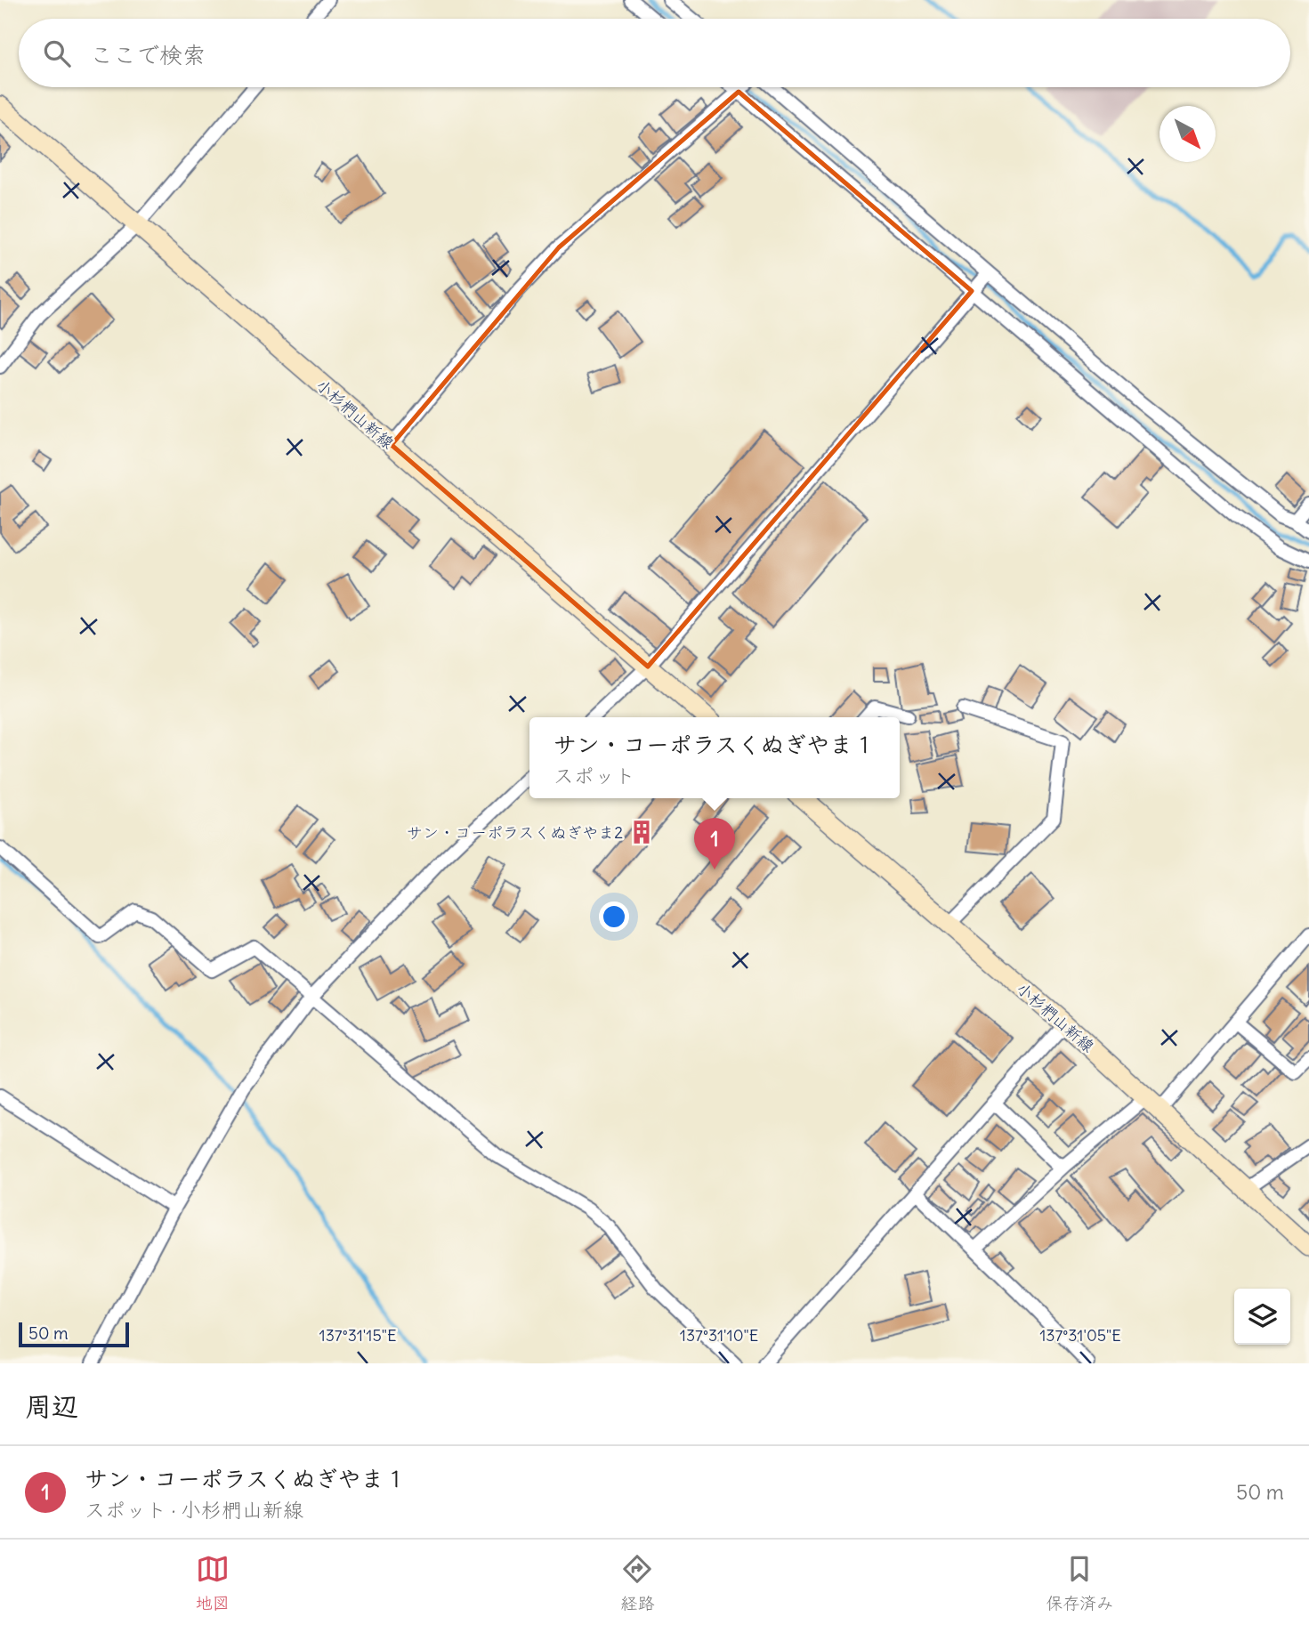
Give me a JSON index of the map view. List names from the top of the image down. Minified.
{"streets":{"main road":["小杉椚山新線"]},"places":{"building":["サン・コーポラスくぬぎやま2"]},"scale_bar":"50 m","north":"bottom right","page":{"search":"ここで検索","popup":["サン・コーポラスくぬぎやま１","スポット"],"pins":"1","scale":"50 m","heading":"周辺","list":[{"mark":"1","name":"サン・コーポラスくぬぎやま１","note":"スポット · 小杉椚山新線","value":"50 m"}],"nav":["地図","経路","保存済み"]},"coordinates":["137°31'15\"E","137°31'10\"E","137°31'05\"E"]}
